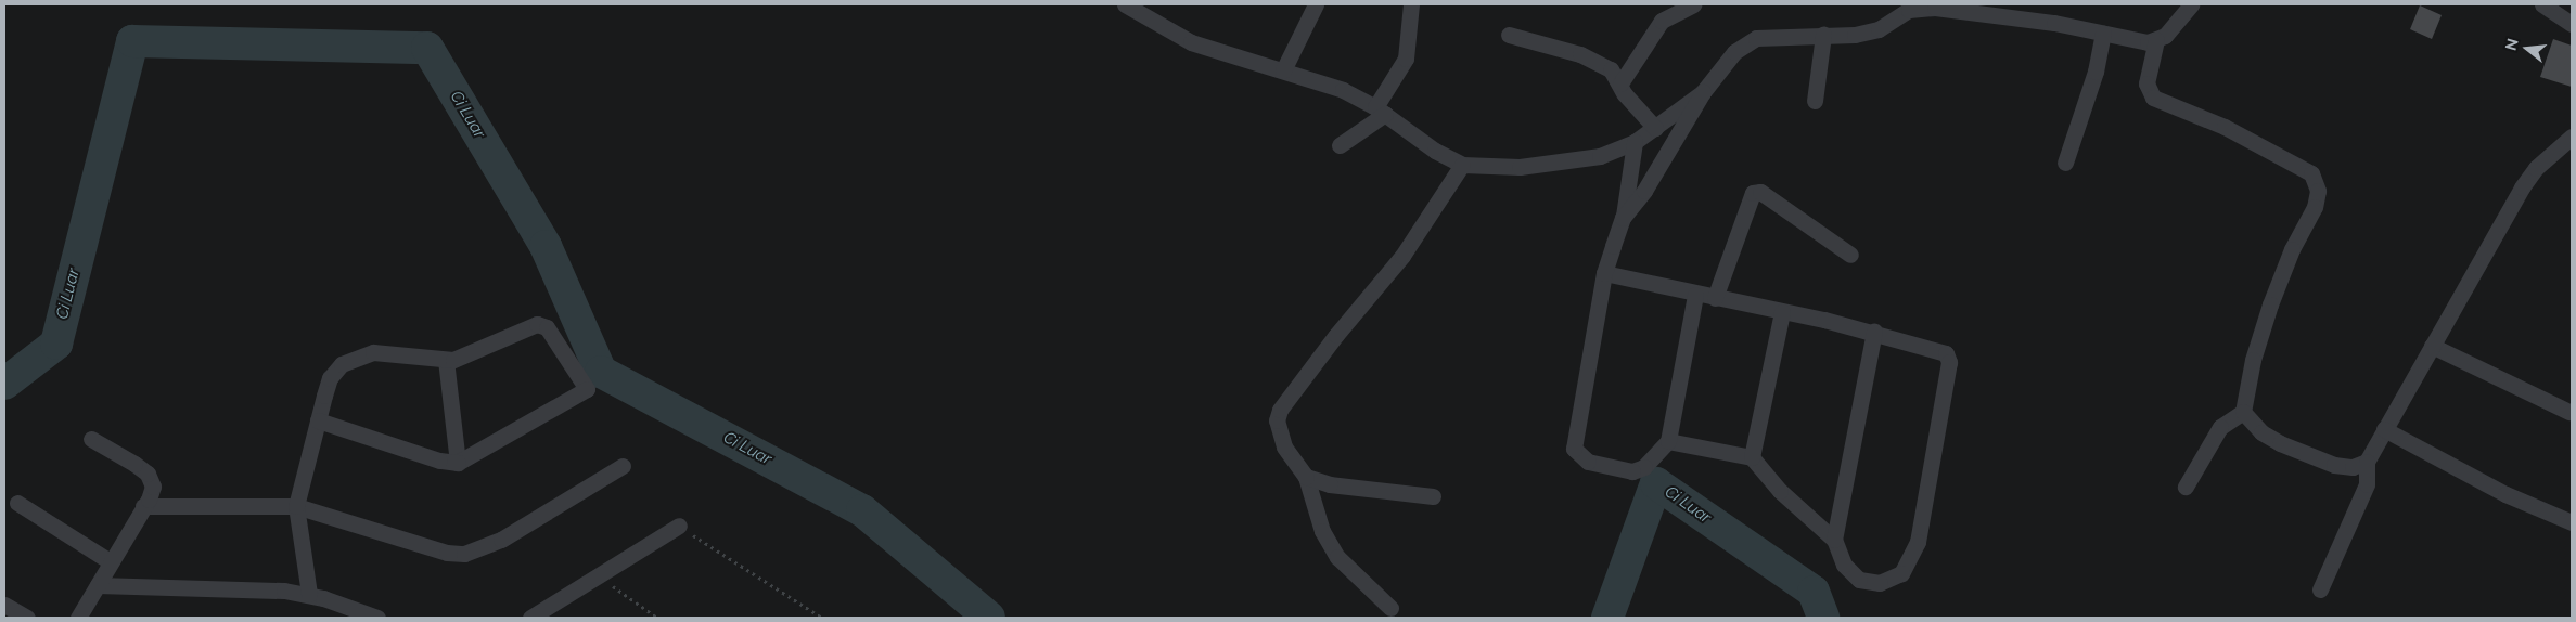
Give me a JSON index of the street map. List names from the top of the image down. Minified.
{"water":["Ci Luar"],"north":"left"}
